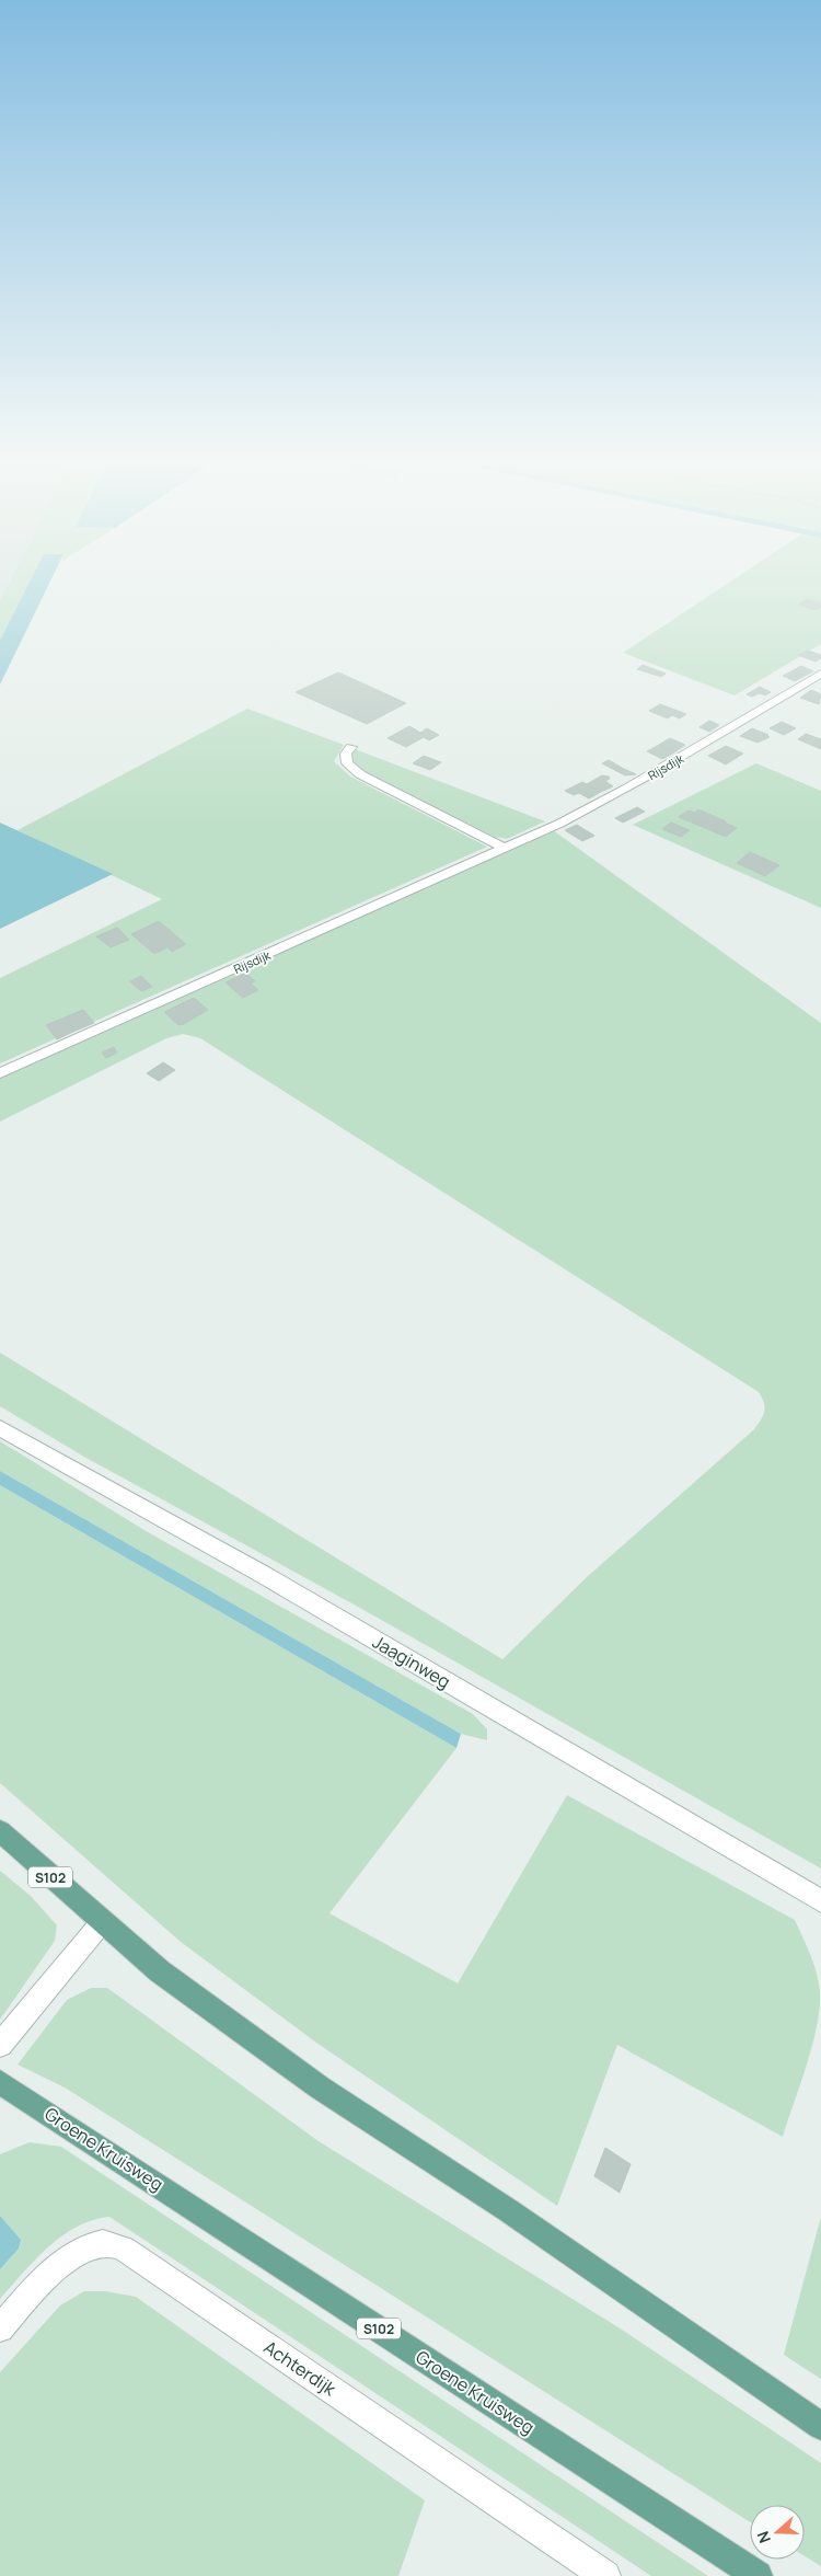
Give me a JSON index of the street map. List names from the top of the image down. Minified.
{"streets":{"main road":["S102","Groene Kruisweg"],"street":["Rijsdijk","Jaaginweg","Achterdijk"]},"north":"left"}
